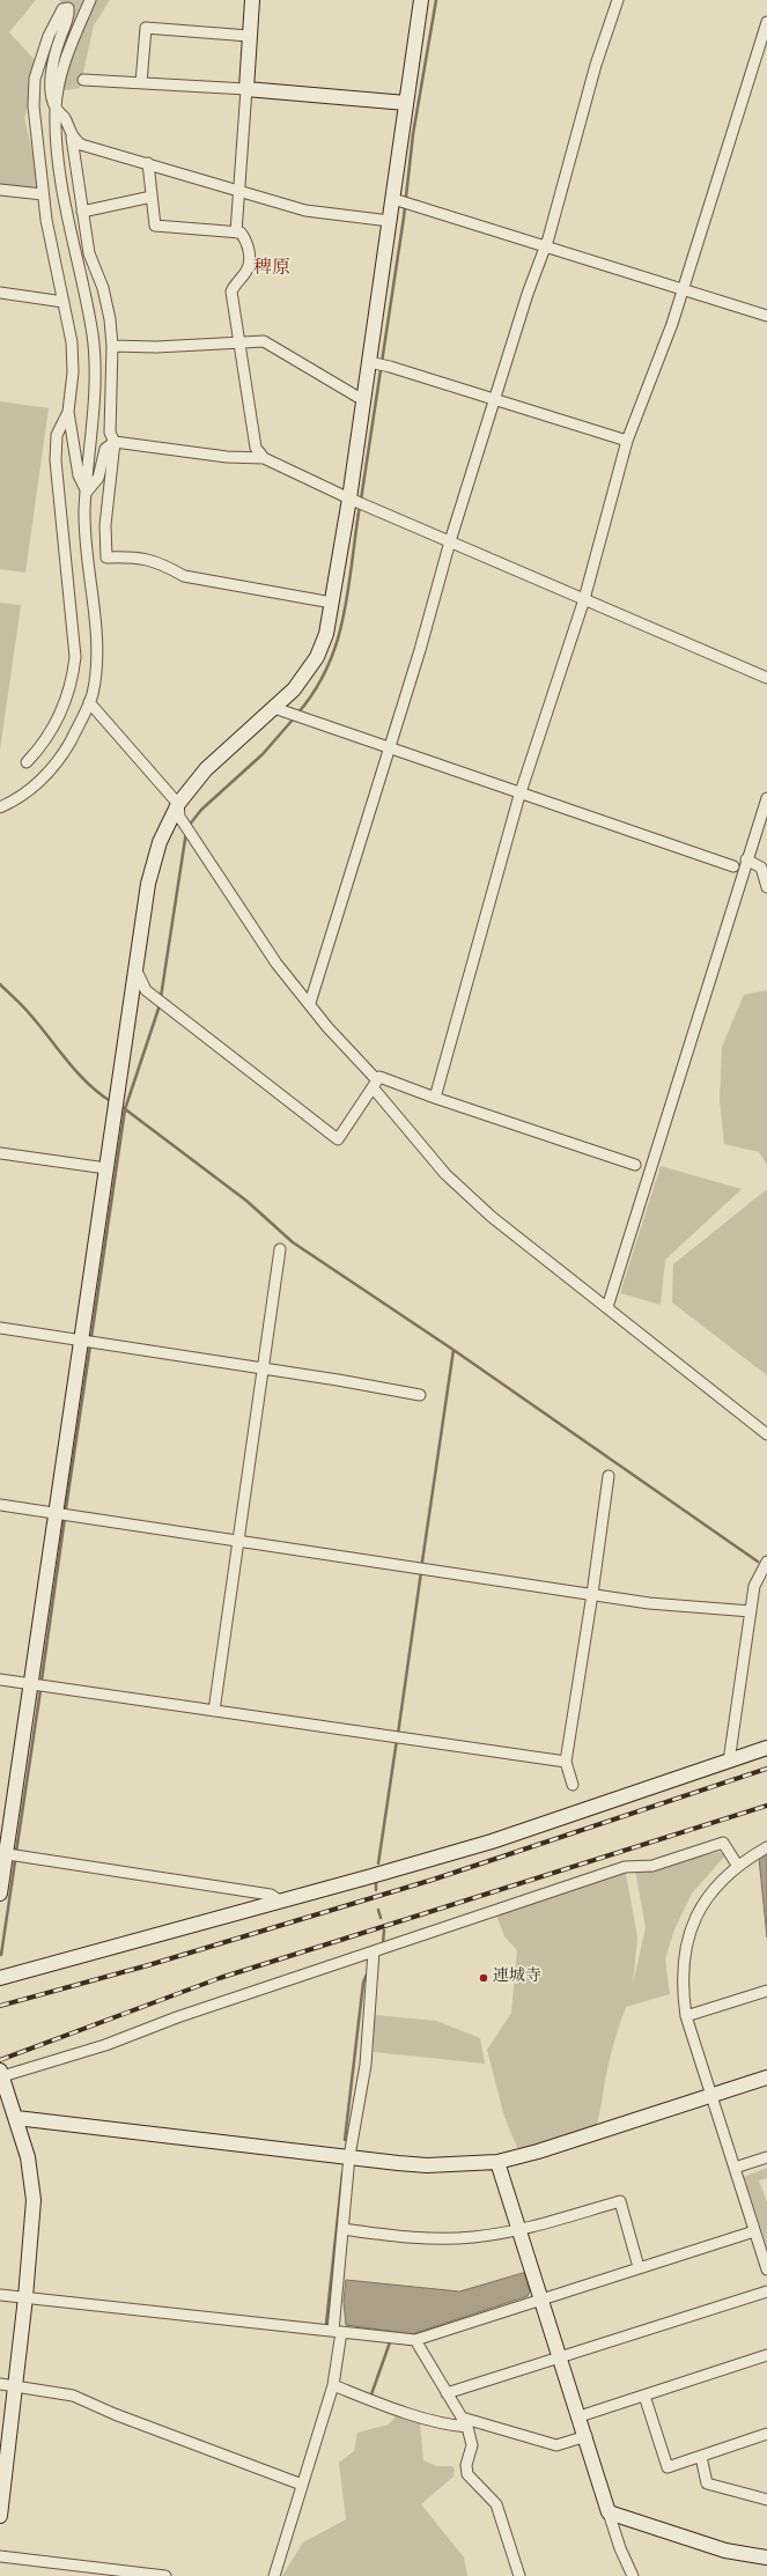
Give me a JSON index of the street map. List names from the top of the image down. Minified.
{"districts":["稗原"],"places":["連城寺"]}
